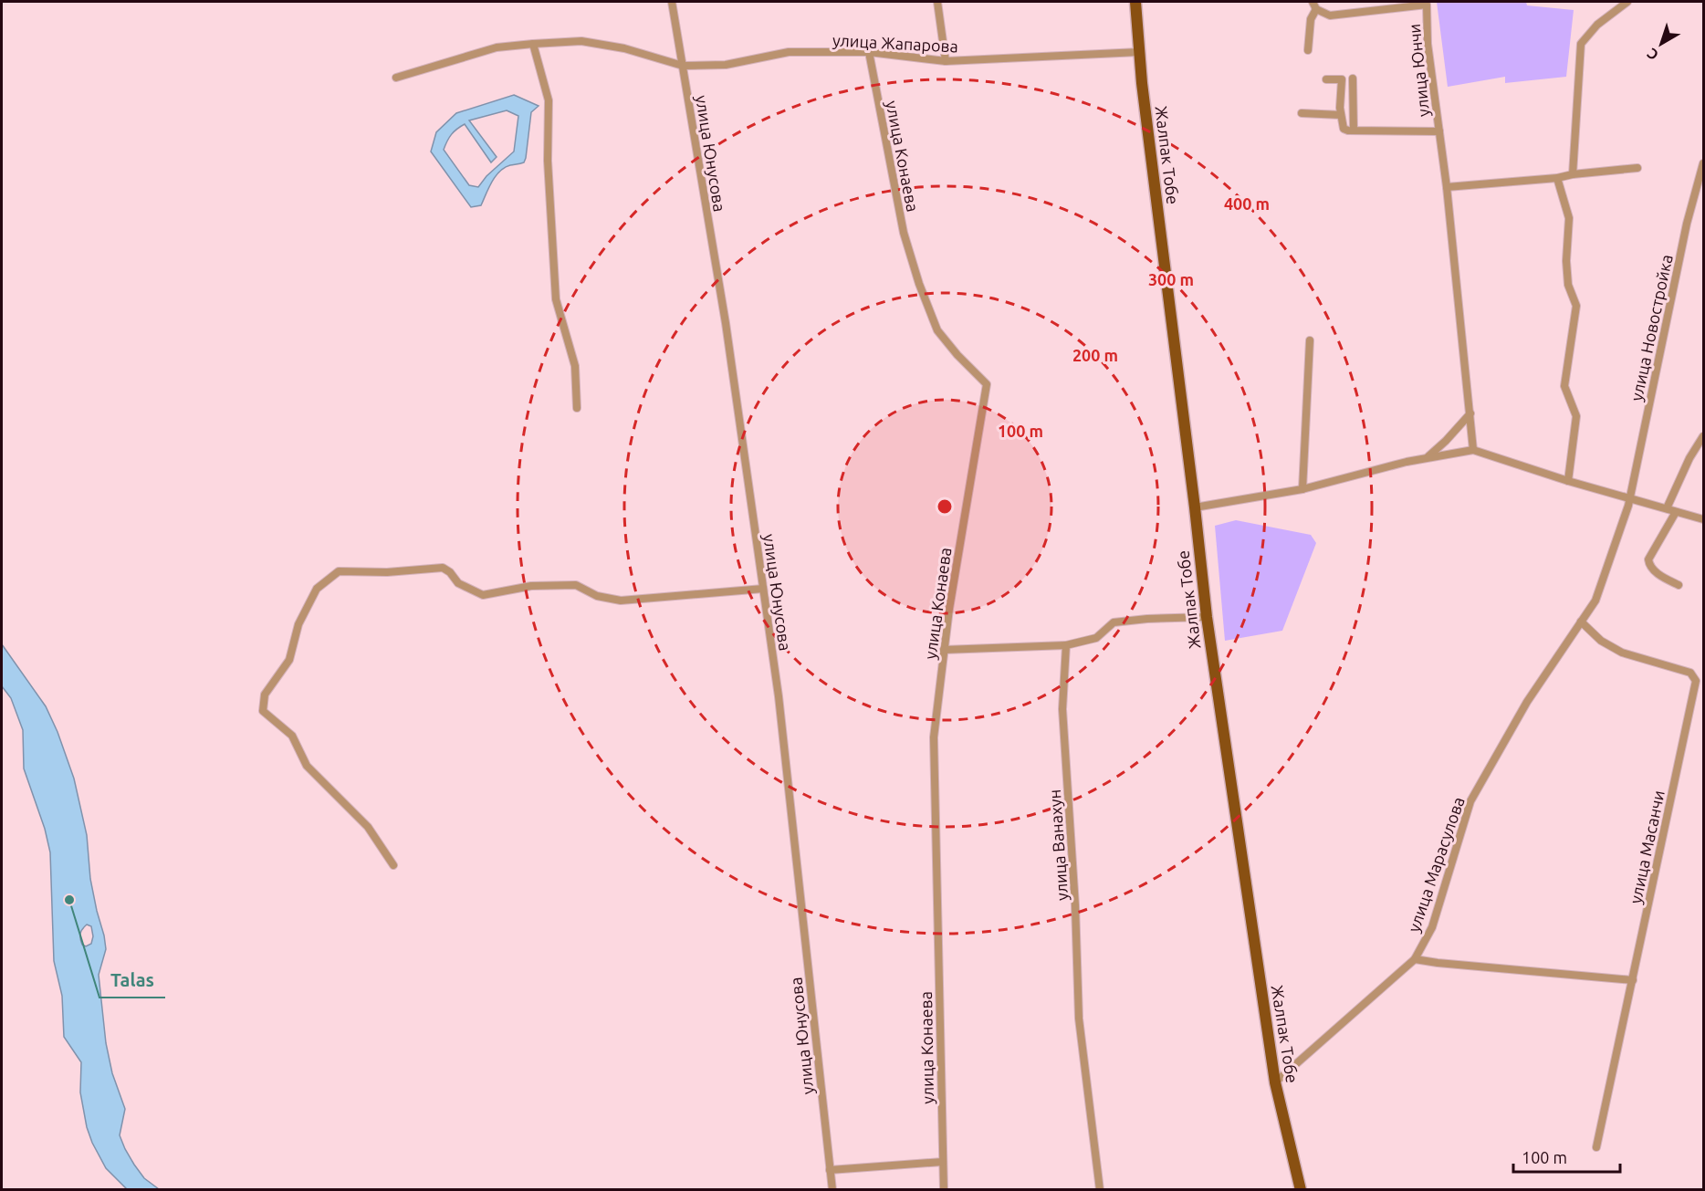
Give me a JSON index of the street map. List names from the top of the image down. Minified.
{"streets":{"main road":["Жалпак Тобе"],"street":["улица Жапарова","улица Юнчи","улица Юнусова","улица Конаева","улица Новостройка","улица Ванахун","улица Масанчи","улица Марасулова"]},"crossings":[["улица Жапарова","улица Юнусова"],["улица Жапарова","Жалпак Тобе"],["улица Жапарова","улица Конаева"],["Жалпак Тобе","улица Марасулова"],["улица Новостройка","улица Марасулова"],["улица Масанчи","улица Марасулова"]],"places":["Talas"],"scale_bar":"100 m","north":"bottom left","rings":["400 m","300 m","200 m","100 m"]}
